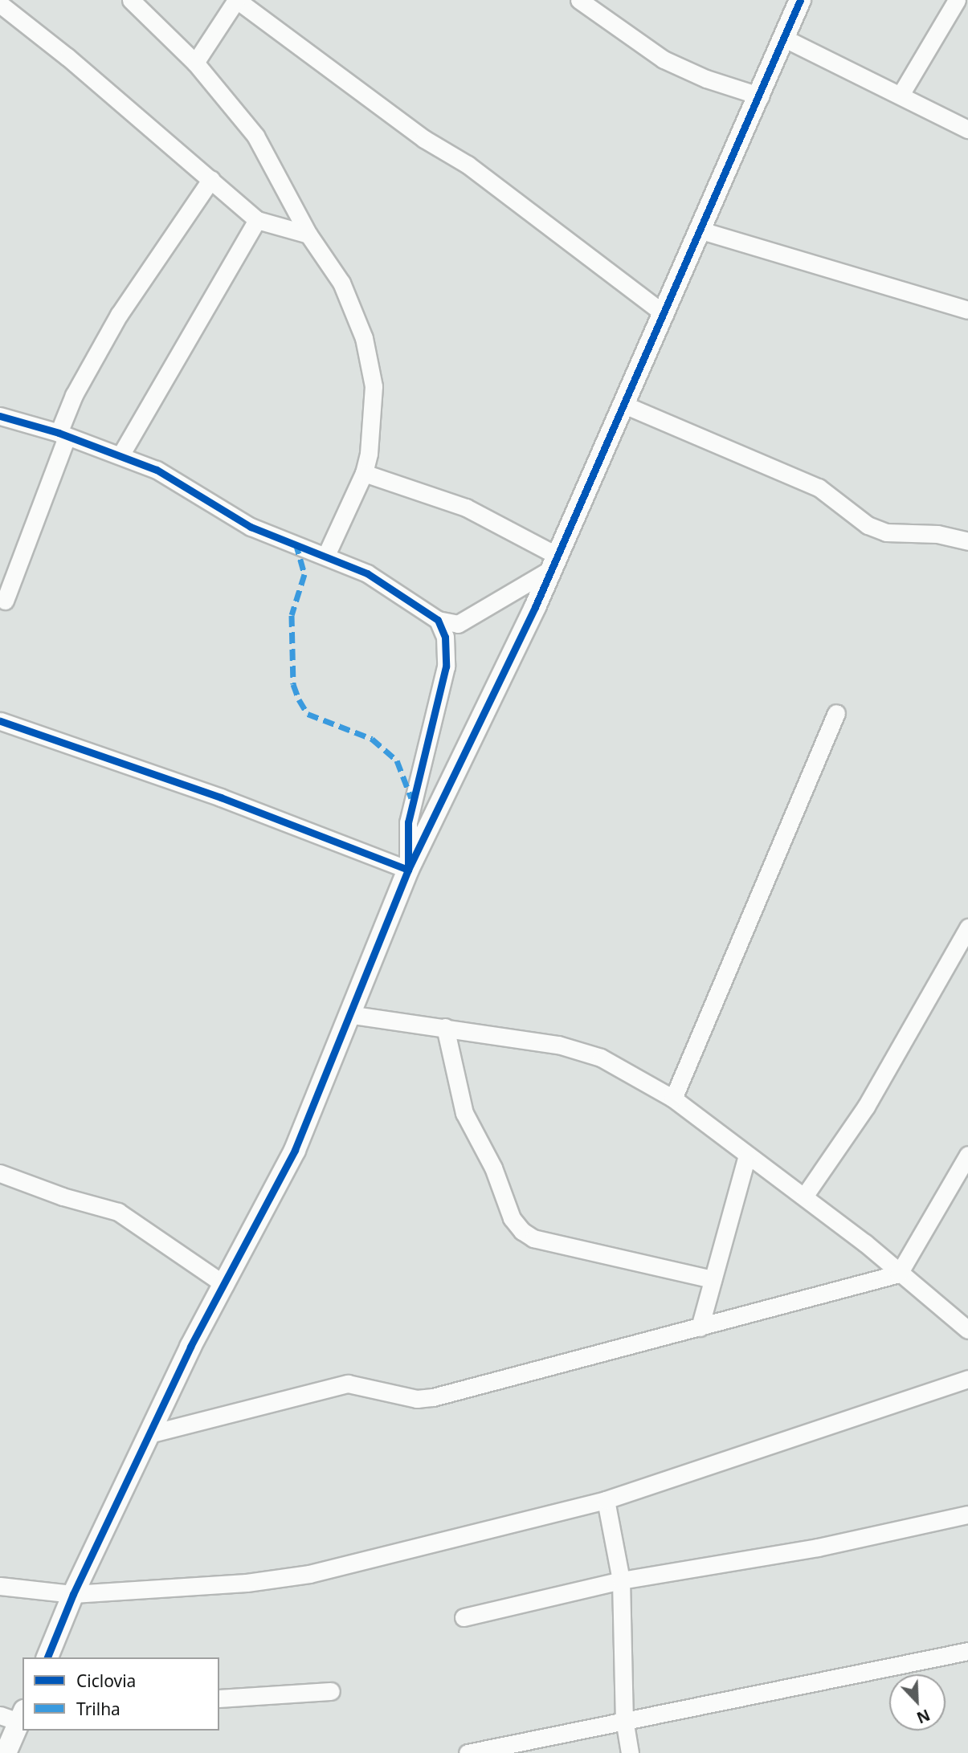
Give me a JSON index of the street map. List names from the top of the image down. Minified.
{"legend":["Ciclovia","Trilha"],"north":"bottom right"}
